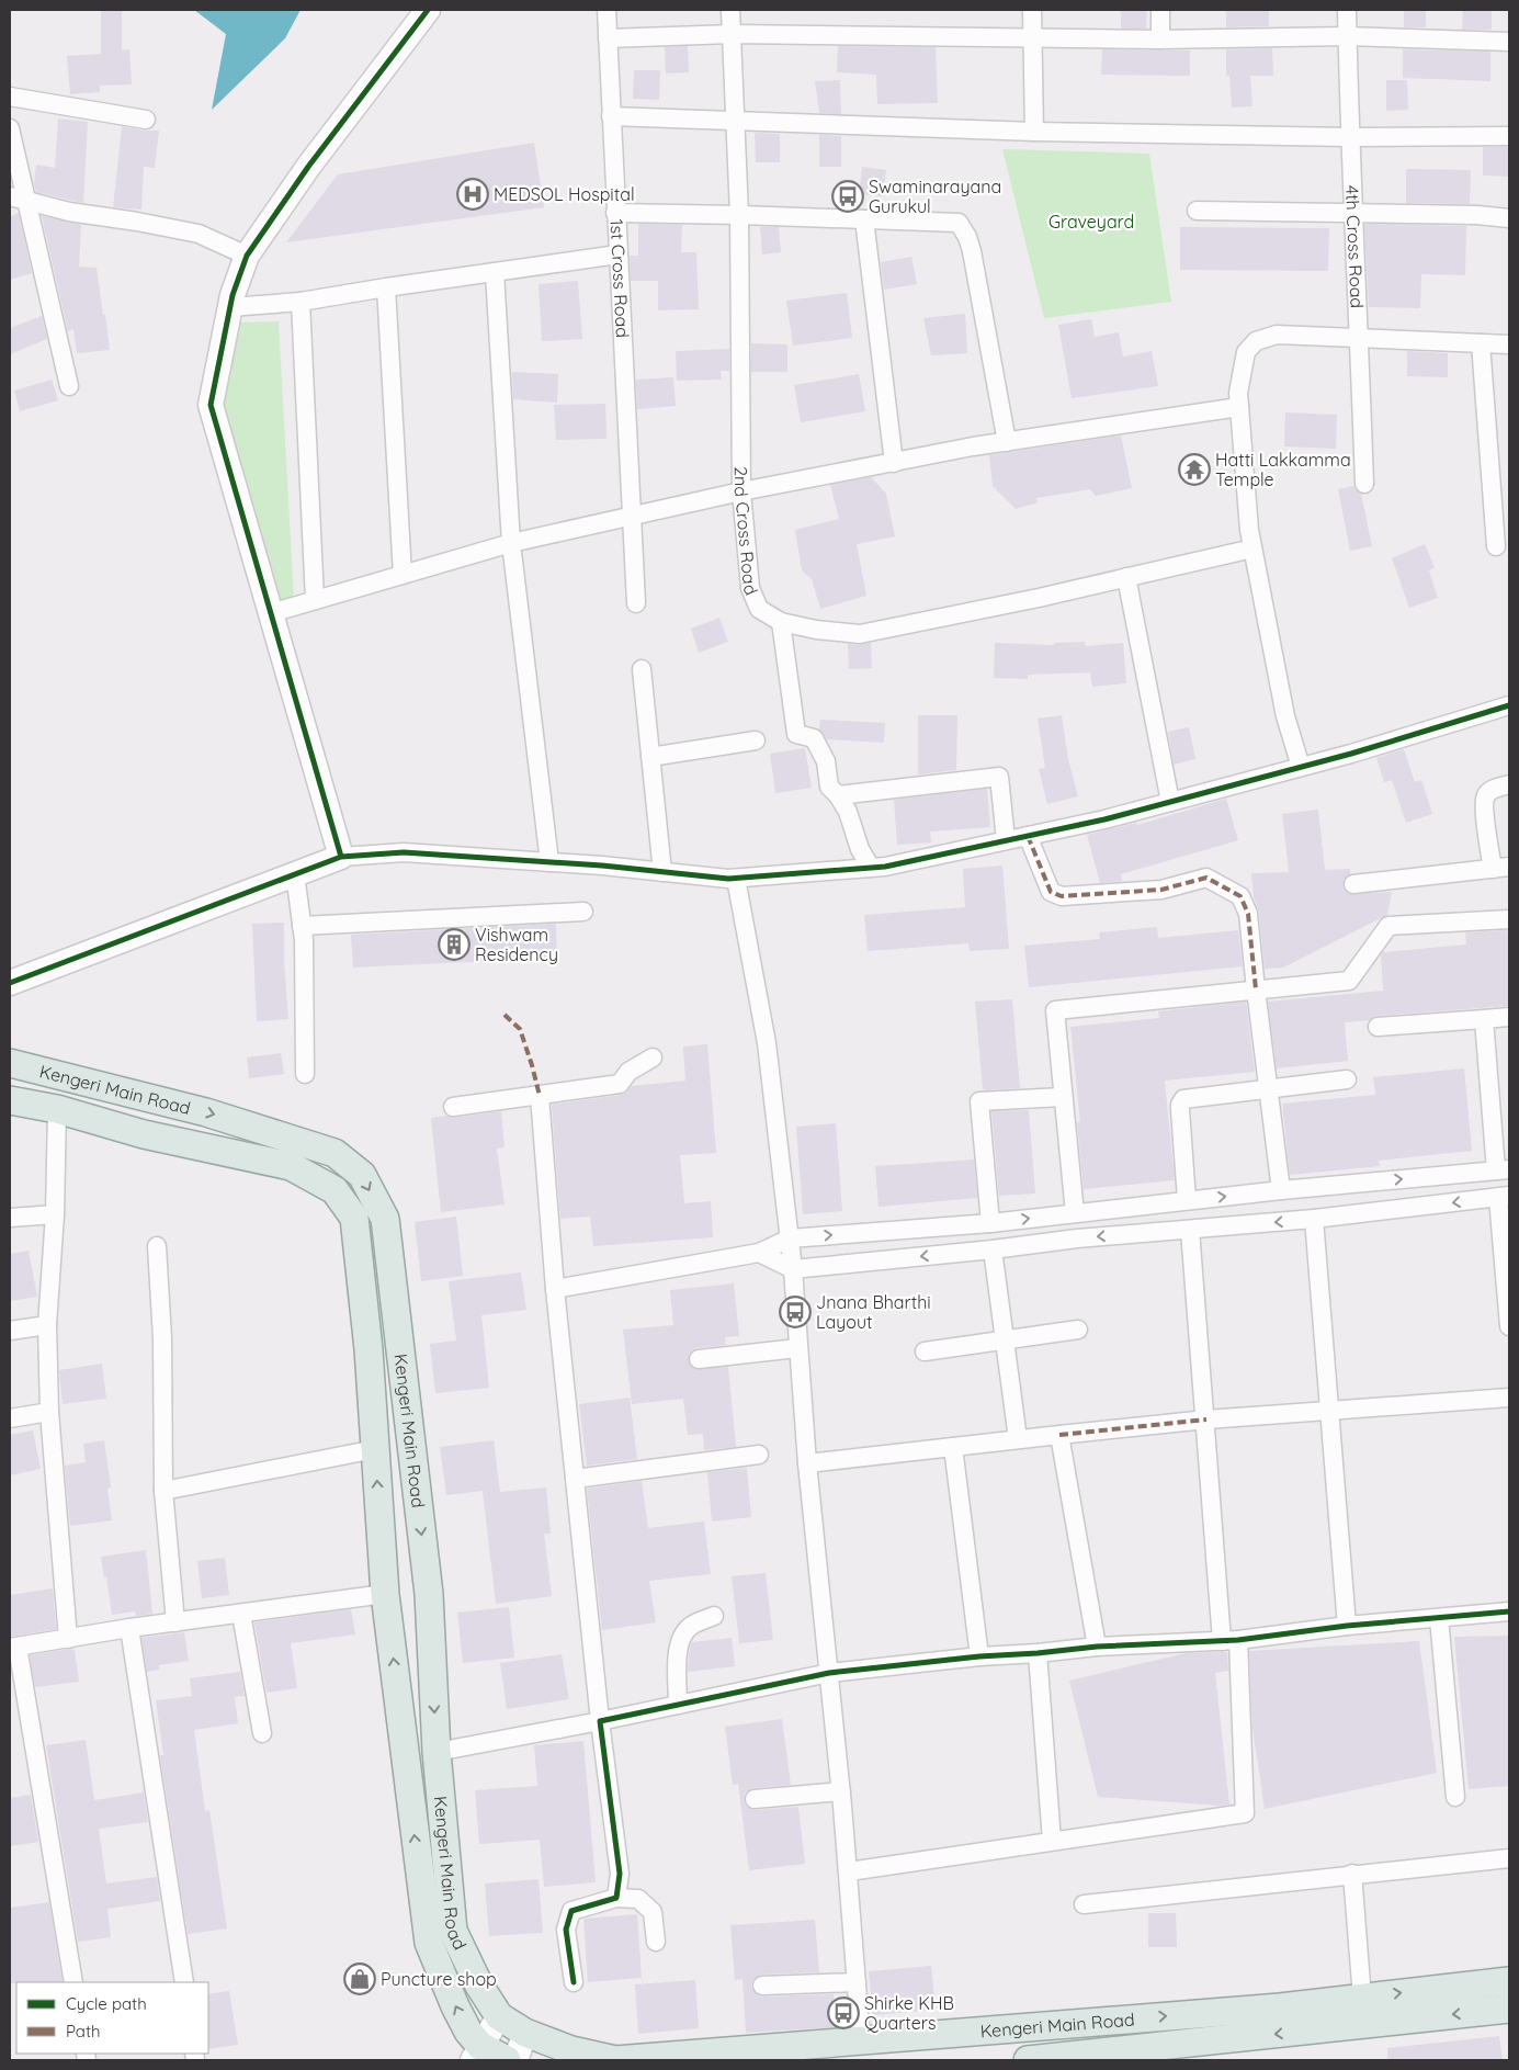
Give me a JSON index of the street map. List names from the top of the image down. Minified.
{"streets":{"main road":["Kengeri Main Road"],"street":["4th Cross Road","1st Cross Road","2nd Cross Road"]},"parks":["Graveyard"],"places":{"hospital":["MEDSOL Hospital"],"bus stop":["Swaminarayana Gurukul","Jnana Bharthi Layout","Shirke KHB Quarters"],"temple":["Hatti Lakkamma Temple"],"building":["Vishwam Residency"],"shop":["Puncture shop"]},"legend":["Cycle path","Path"]}
